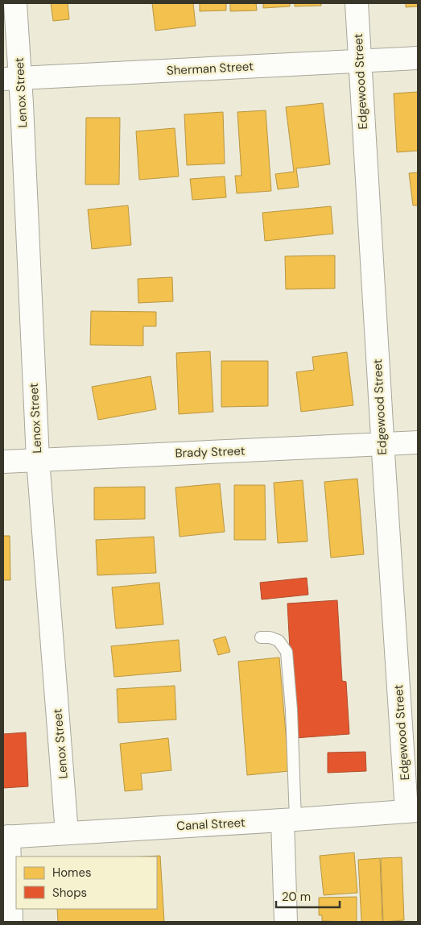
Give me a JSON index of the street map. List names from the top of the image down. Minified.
{"streets":{"street":["Sherman Street","Edgewood Street","Lenox Street","Brady Street","Canal Street"]},"crossings":[["Sherman Street","Edgewood Street"],["Sherman Street","Lenox Street"],["Edgewood Street","Brady Street"],["Edgewood Street","Canal Street"],["Lenox Street","Brady Street"],["Lenox Street","Canal Street"]],"legend":["Homes","Shops"],"scale_bar":"20 m"}
